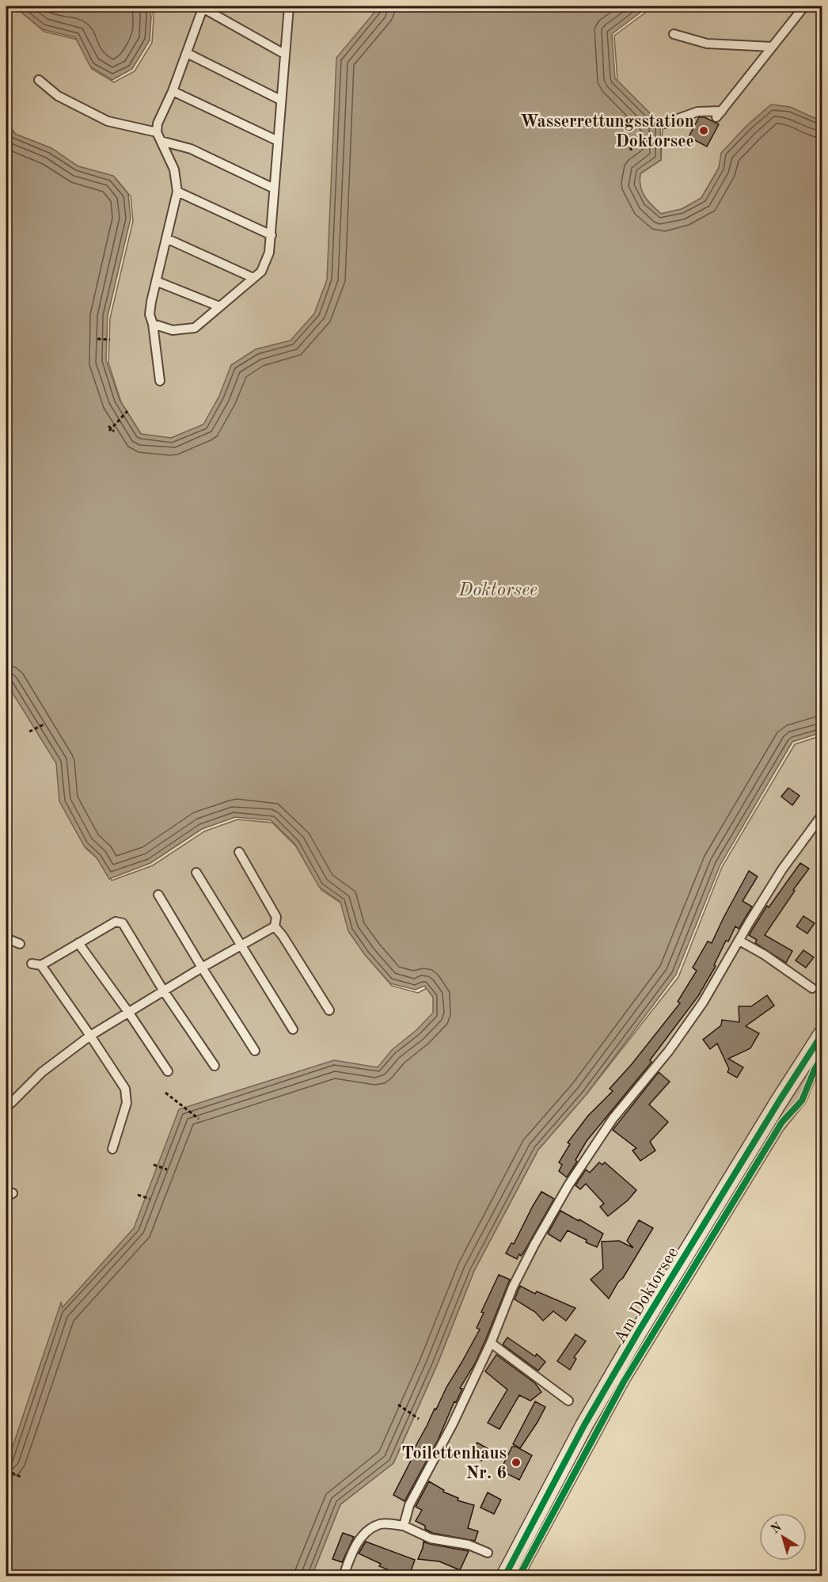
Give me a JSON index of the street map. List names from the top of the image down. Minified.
{"streets":{"street":["Am Doktorsee"]},"water":["Doktorsee"],"places":["Wasserrettungsstation Doktorsee","Toilettenhaus Nr. 6"],"north":"top left"}
